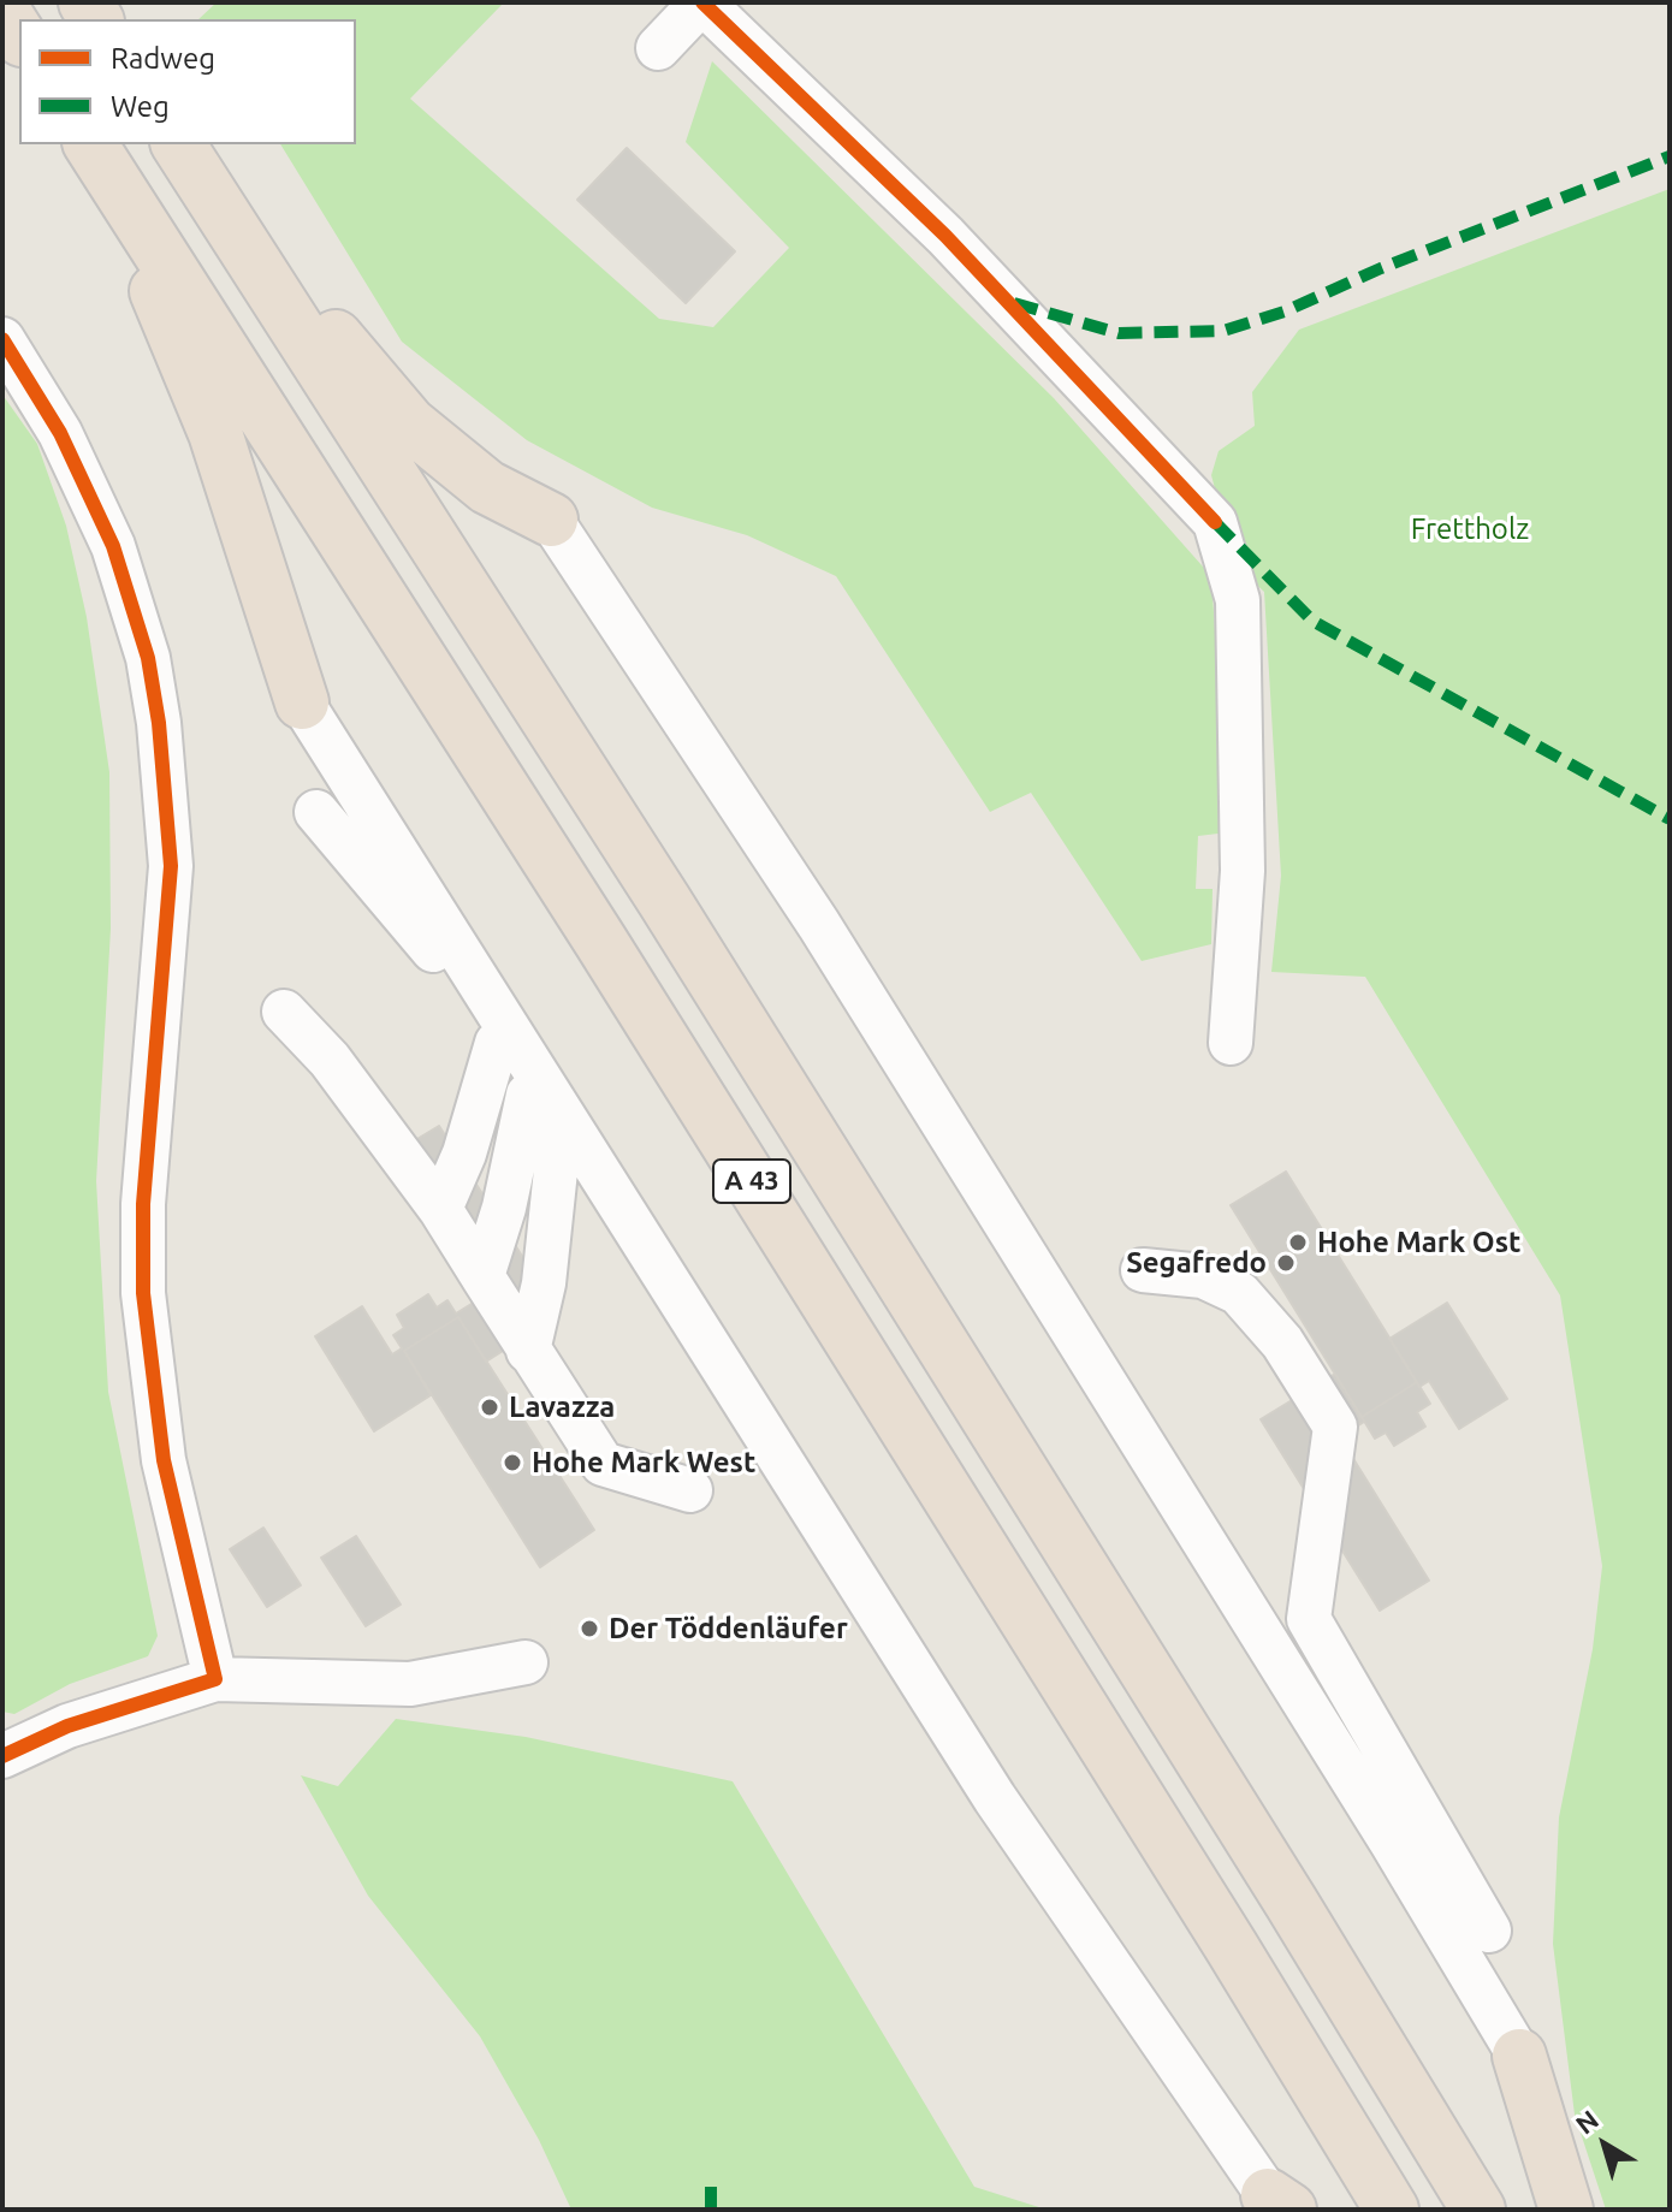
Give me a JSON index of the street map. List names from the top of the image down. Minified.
{"streets":{"highway":["A 43"]},"parks":["Frettholz"],"places":["Hohe Mark Ost","Segafredo","Lavazza","Hohe Mark West","Der Töddenläufer"],"legend":["Radweg","Weg"],"north":"top left"}
